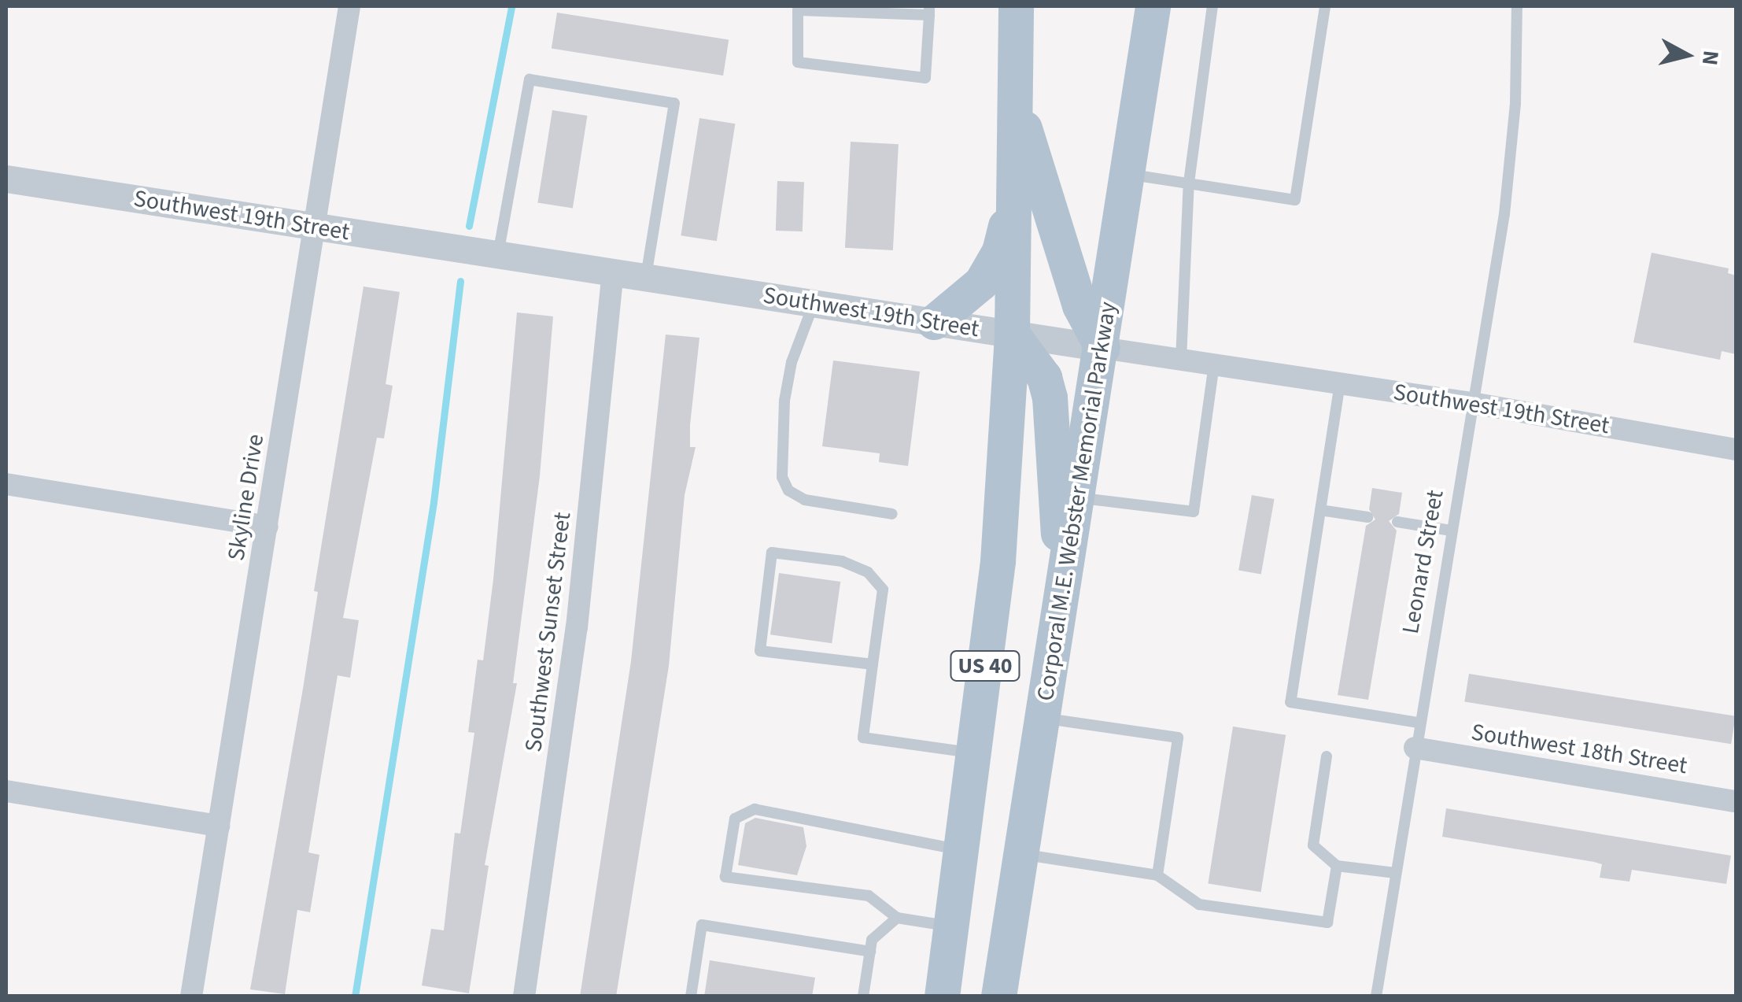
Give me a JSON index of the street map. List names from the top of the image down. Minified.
{"streets":{"main road":["Corporal M.E. Webster Memorial Parkway","US 40"],"street":["Southwest 19th Street","Skyline Drive","Southwest Sunset Street","Southwest 18th Street"],"lane":["Leonard Street"]},"crossings":[["Southwest 19th Street","Skyline Drive"],["Southwest 19th Street","Corporal M.E. Webster Memorial Parkway"],["Southwest 19th Street","Leonard Street"],["Southwest 19th Street","Southwest Sunset Street"],["Southwest 19th Street","US 40"],["Leonard Street","Southwest 18th Street"]],"north":"right"}
